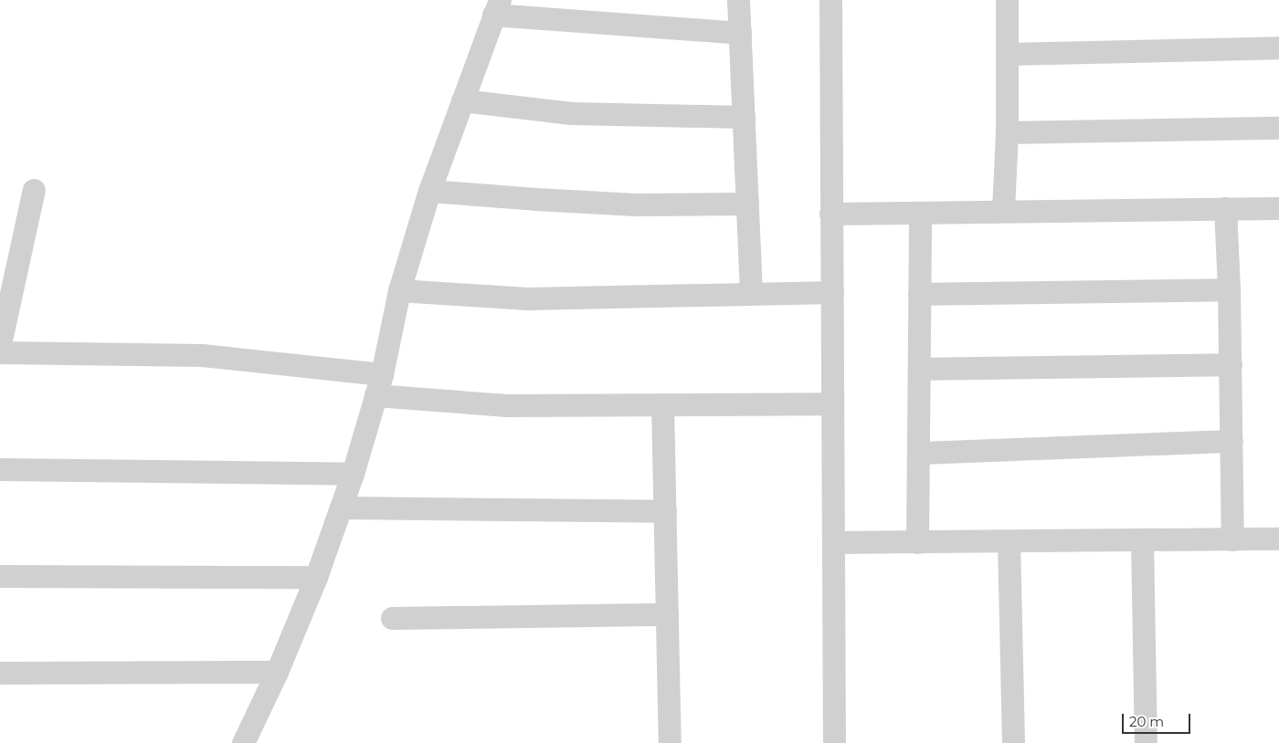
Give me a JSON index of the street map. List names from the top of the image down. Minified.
{"scale_bar":"20 m"}
